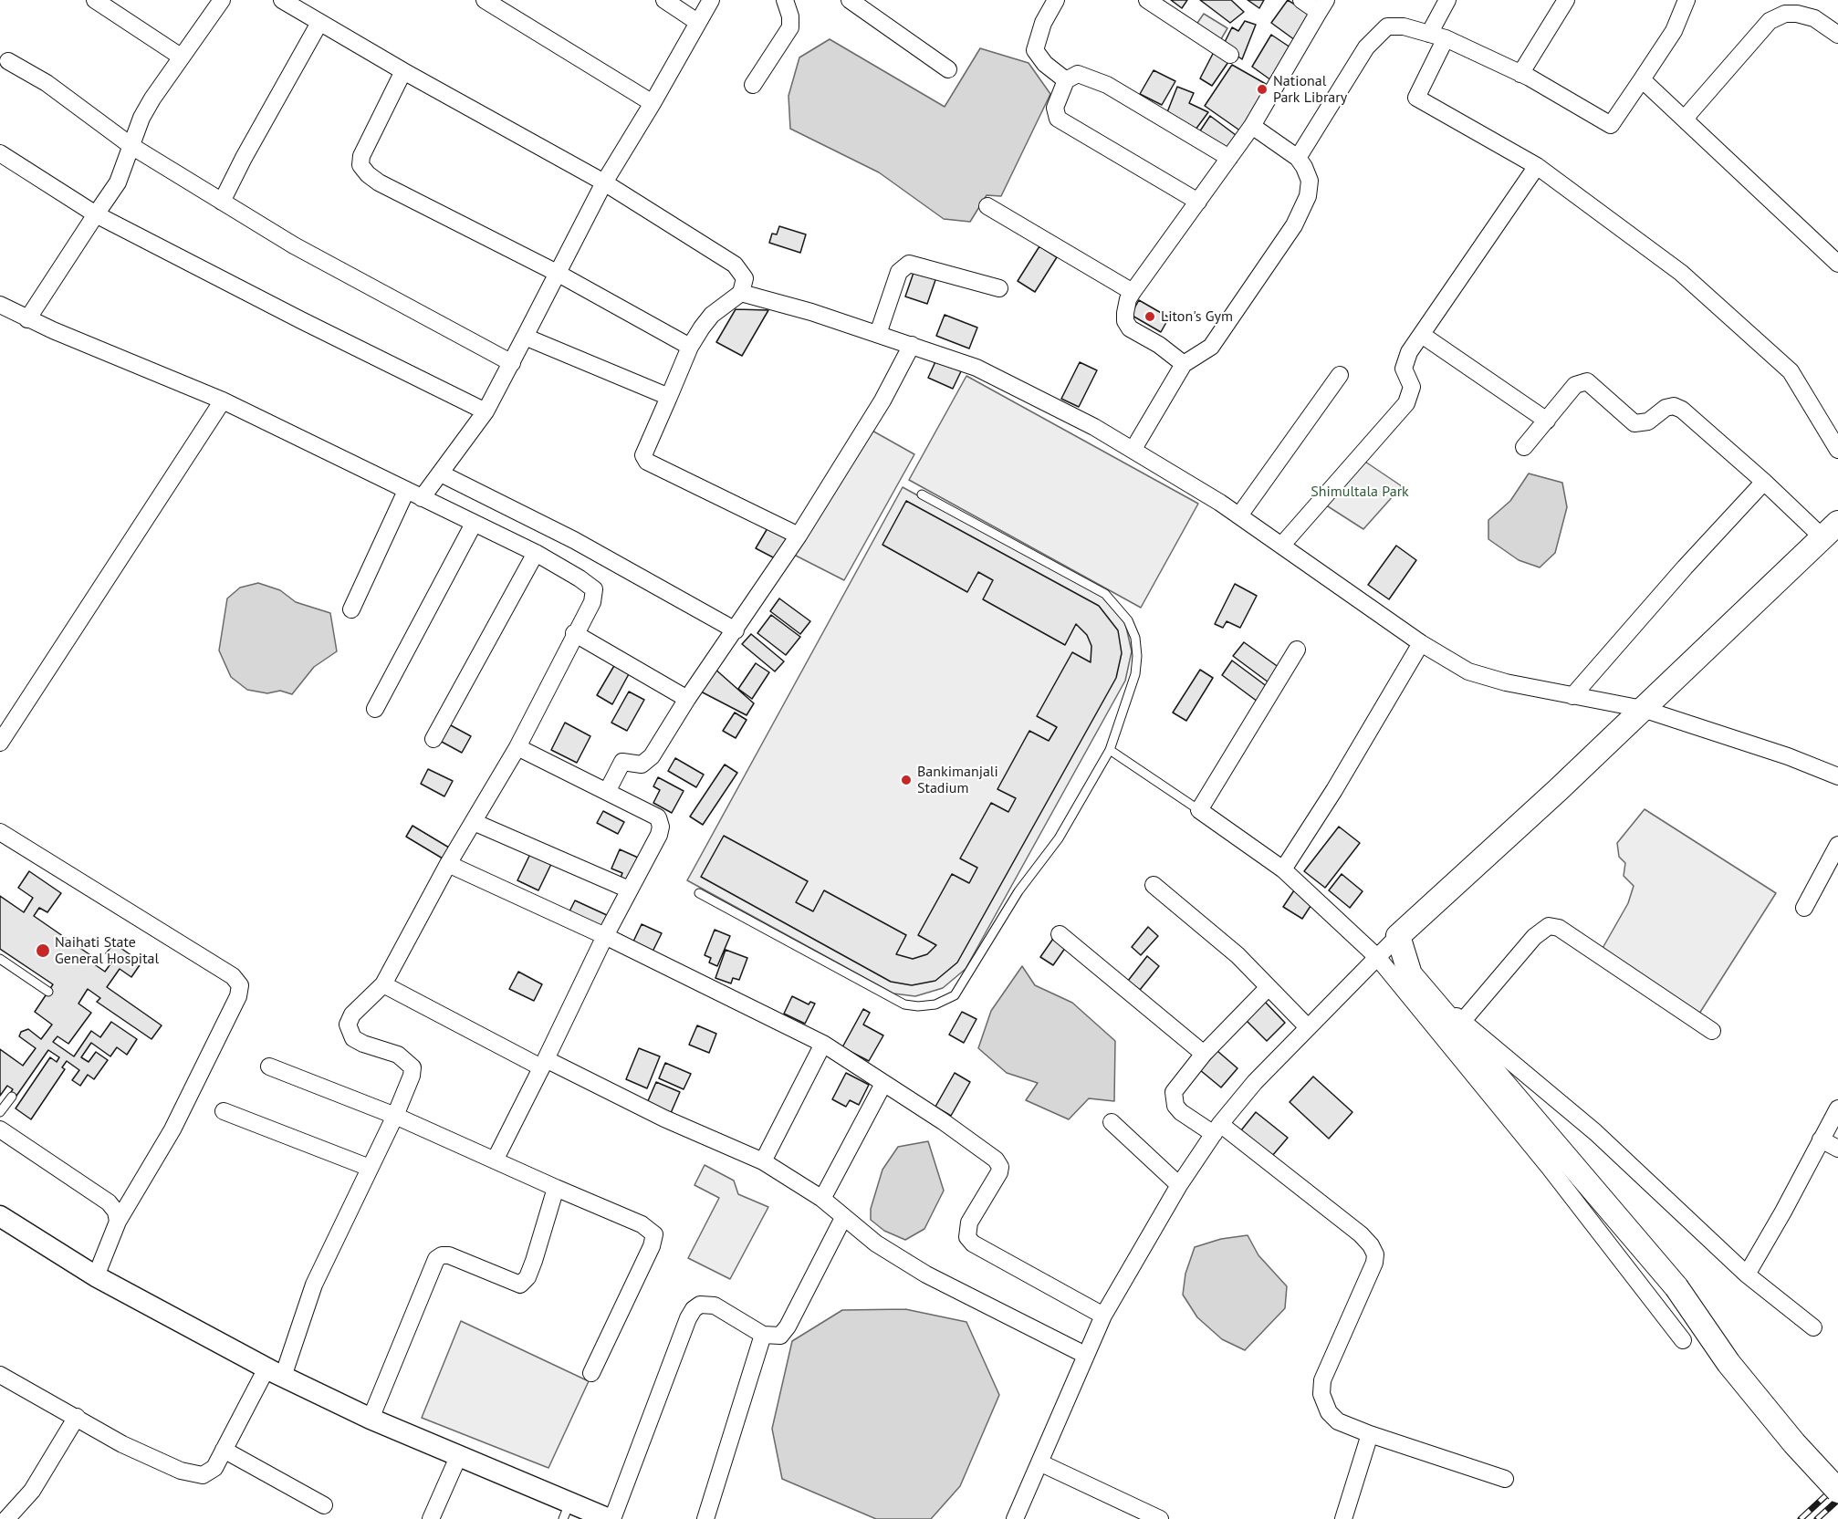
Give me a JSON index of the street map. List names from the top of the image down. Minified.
{"parks":["Shimultala Park"],"places":["National Park Library","Liton's Gym","Bankimanjali Stadium","Naihati State General Hospital"]}
